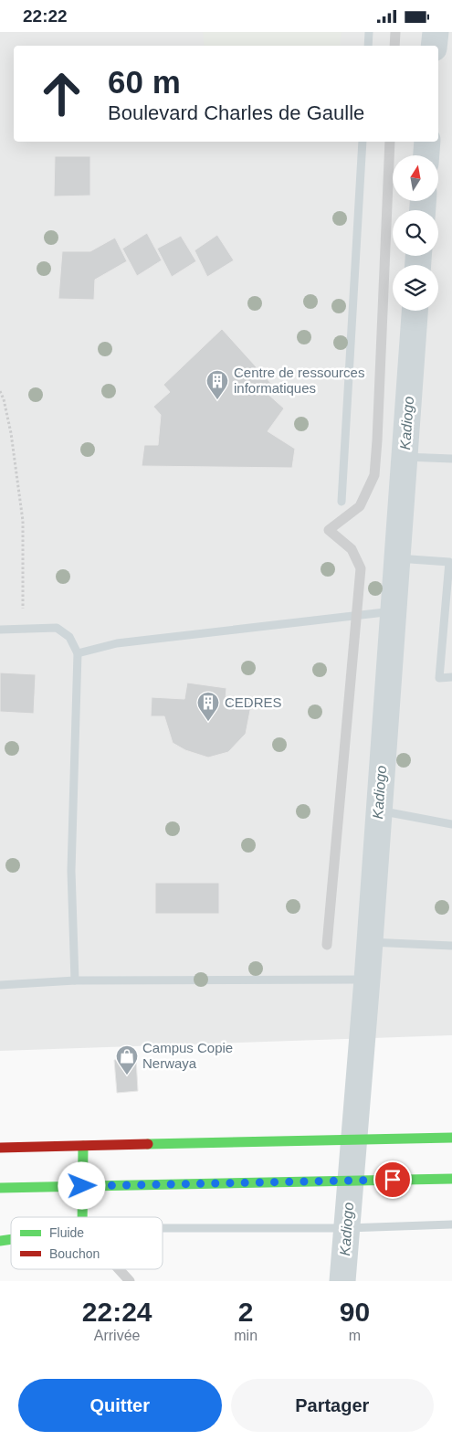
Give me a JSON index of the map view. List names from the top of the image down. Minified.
{"water":["Kadiogo"],"places":{"building":["Centre de ressources informatiques","CEDRES"],"shop":["Campus Copie Nerwaya"]},"legend":["Fluide","Bouchon"],"north":"top","page":{"status":"22:22","turn":["60 m","Boulevard Charles de Gaulle"],"eta":["22:24","Arrivée","2","min","90","m"],"buttons":["Quitter","Partager"]}}
